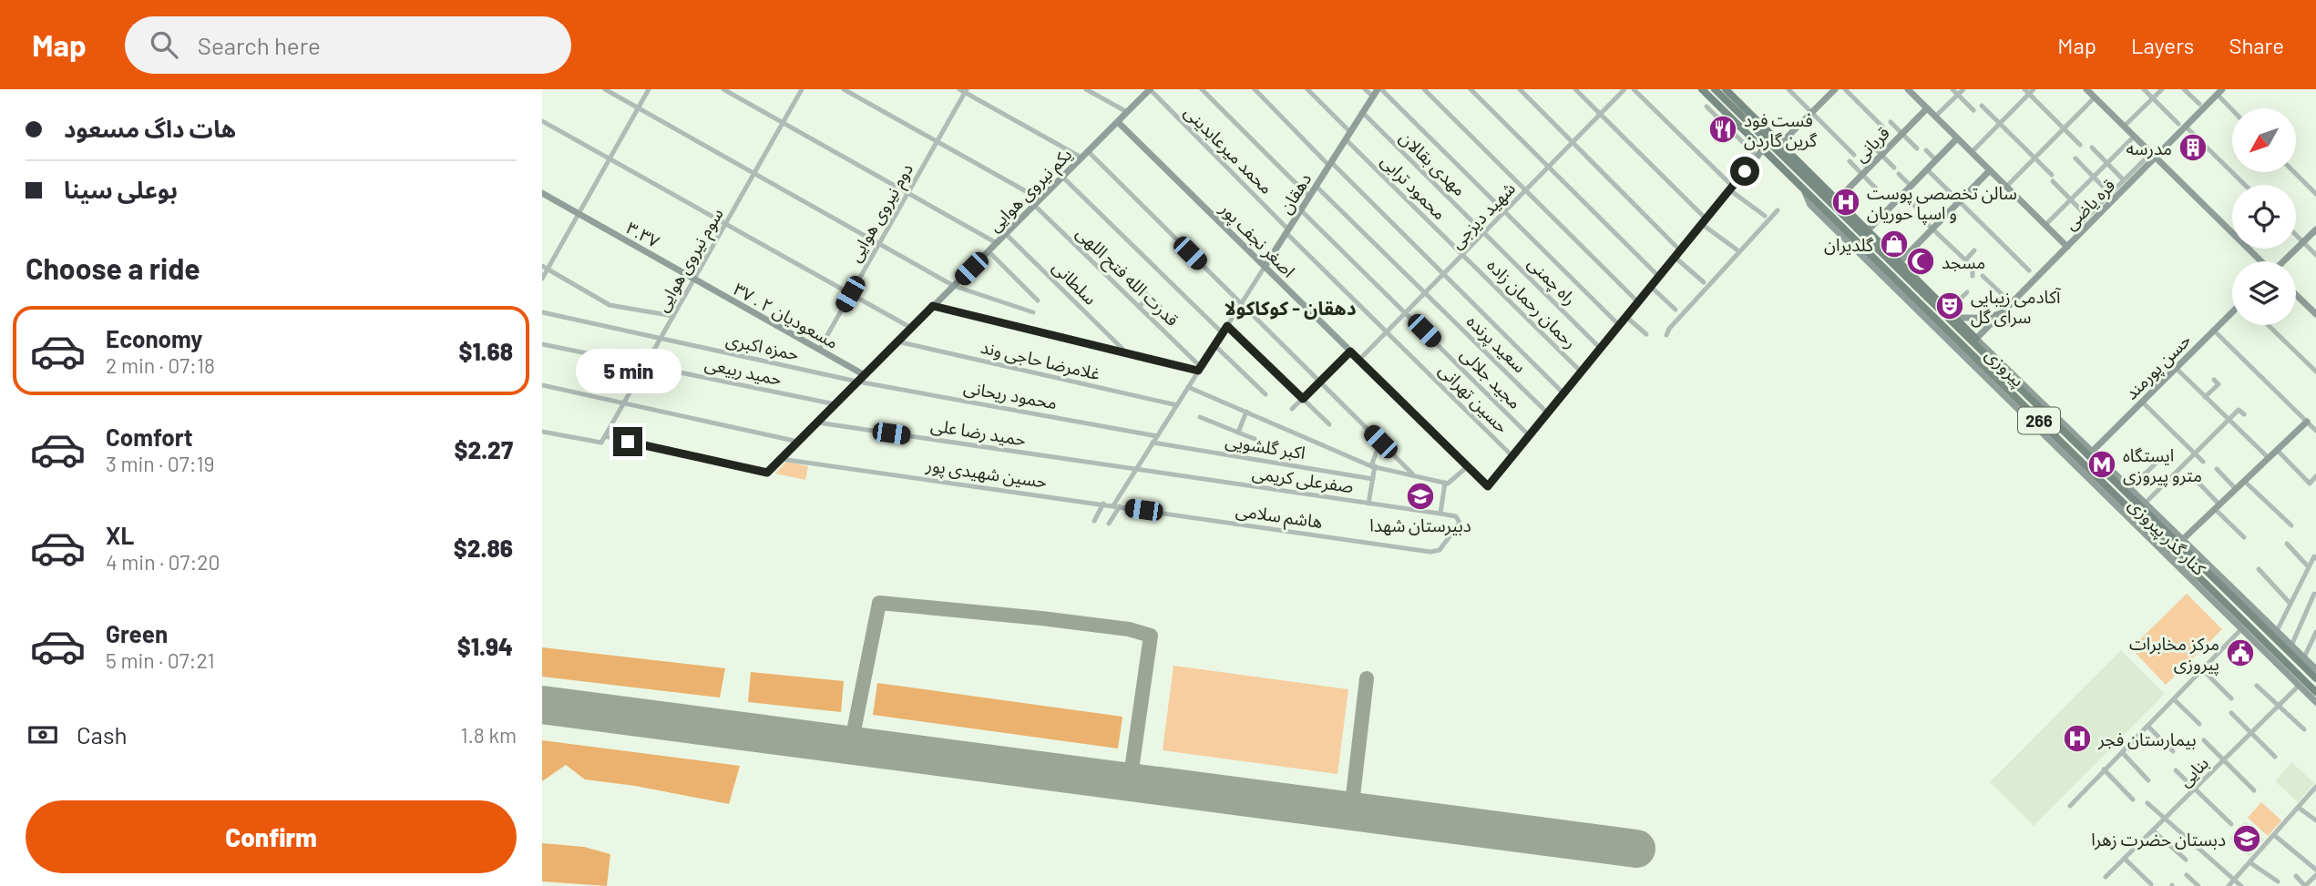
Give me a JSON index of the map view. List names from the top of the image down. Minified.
{"streets":{"main road":["قربانی","یکم نیروی هوایی","دهقان","قره یاضی","۳.۳۷","اصغر نجف پور","مسعودیان ۲ . ۳۷","حسن پورمند","پیروزی","266","کنار گذر پیروزی"],"street":["محمد میرعابدینی","مهدی بقالان","محمود ترابی","دوم نیروی هوایی","شهید دیزجی","سوم نیروی هوایی","قدرت الله فتح اللهی","راه چمنی","سلطانی","رحمان رحمان زاده","سعید پرنده","حمزه اکبری","غلامرضا حاجی وند","حمید ربیعی","مجید جلالی","محمود ریحانی","حسین تهرانی","حمید رضا علی","اکبر گلشویی","حسین شهیدی پور","صفرعلی کریمی","هاشم سلامی","بنایی"]},"crossings":[["محمد میرعابدینی","یکم نیروی هوایی"],["محمد میرعابدینی","دهقان"],["محمد میرعابدینی","شهید دیزجی"],["محمد میرعابدینی","حسین تهرانی"],["مهدی بقالان","دهقان"],["مهدی بقالان","شهید دیزجی"],["مهدی بقالان","راه چمنی"],["محمود ترابی","دهقان"],["محمود ترابی","شهید دیزجی"],["محمود ترابی","رحمان رحمان زاده"],["یکم نیروی هوایی","اصغر نجف پور"],["یکم نیروی هوایی","سوم نیروی هوایی"],["یکم نیروی هوایی","قدرت الله فتح اللهی"],["یکم نیروی هوایی","سلطانی"],["یکم نیروی هوایی","مسعودیان ۲ . ۳۷"],["یکم نیروی هوایی","حمزه اکبری"],["یکم نیروی هوایی","غلامرضا حاجی وند"],["یکم نیروی هوایی","حمید ربیعی"],["یکم نیروی هوایی","محمود ریحانی"],["یکم نیروی هوایی","حمید رضا علی"],["یکم نیروی هوایی","حسین شهیدی پور"],["دهقان","اصغر نجف پور"],["دهقان","قدرت الله فتح اللهی"],["دهقان","سعید پرنده"],["دهقان","غلامرضا حاجی وند"],["دهقان","مجید جلالی"],["دهقان","محمود ریحانی"],["دهقان","حمید رضا علی"],["دهقان","اکبر گلشویی"],["دهقان","حسین شهیدی پور"],["دهقان","صفرعلی کریمی"],["دهقان","هاشم سلامی"],["قره یاضی","پیروزی"],["دوم نیروی هوایی","قدرت الله فتح اللهی"],["دوم نیروی هوایی","مسعودیان ۲ . ۳۷"],["شهید دیزجی","اصغر نجف پور"],["شهید دیزجی","راه چمنی"],["شهید دیزجی","رحمان رحمان زاده"],["شهید دیزجی","سعید پرنده"],["شهید دیزجی","مجید جلالی"],["شهید دیزجی","حسین تهرانی"],["۳.۳۷","سوم نیروی هوایی"],["۳.۳۷","مسعودیان ۲ . ۳۷"],["اصغر نجف پور","حسین تهرانی"],["سوم نیروی هوایی","مسعودیان ۲ . ۳۷"],["سوم نیروی هوایی","حمزه اکبری"],["سوم نیروی هوایی","حمید ربیعی"],["حمزه اکبری","محمود ریحانی"],["حسن پورمند","پیروزی"],["حسن پورمند","کنار گذر پیروزی"],["پیروزی","کنار گذر پیروزی"],["پیروزی","بنایی"],["حمید رضا علی","صفرعلی کریمی"],["حسین شهیدی پور","هاشم سلامی"],["صفرعلی کریمی","هاشم سلامی"]],"districts":["دهقان - کوکاکولا"],"places":{"restaurant":["فست فود گرين گاردن"],"building":["مدرسه"],"hospital":["سالن تخصصی پوست و اسپا حوریان","بیمارستان فجر"],"shop":["گلدیران"],"mosque":["مسجد"],"theatre":["آکادمی زیبایی سرای گل"],"metro station":["ایستگاه مترو پیروزی"],"school or university":["دبیرستان شهدا","دبستان حضرت زهرا"],"public building":["مرکز مخابرات پیروزی"]},"north":"bottom left","page":{"header":"Map","search":"Search here","nav":["Map","Layers","Share"],"banner":["هات داگ مسعود","بوعلی سینا"],"heading":"Choose a ride","list":[{"name":"Economy","note":"2 min · 07:18","value":"$1.68"},{"name":"Comfort","note":"3 min · 07:19","value":"$2.27"},{"name":"XL","note":"4 min · 07:20","value":"$2.86"},{"name":"Green","note":"5 min · 07:21","value":"$1.94"}],"bubble":"5 min","pay":["Cash","1.8 km"],"buttons":"Confirm"}}
